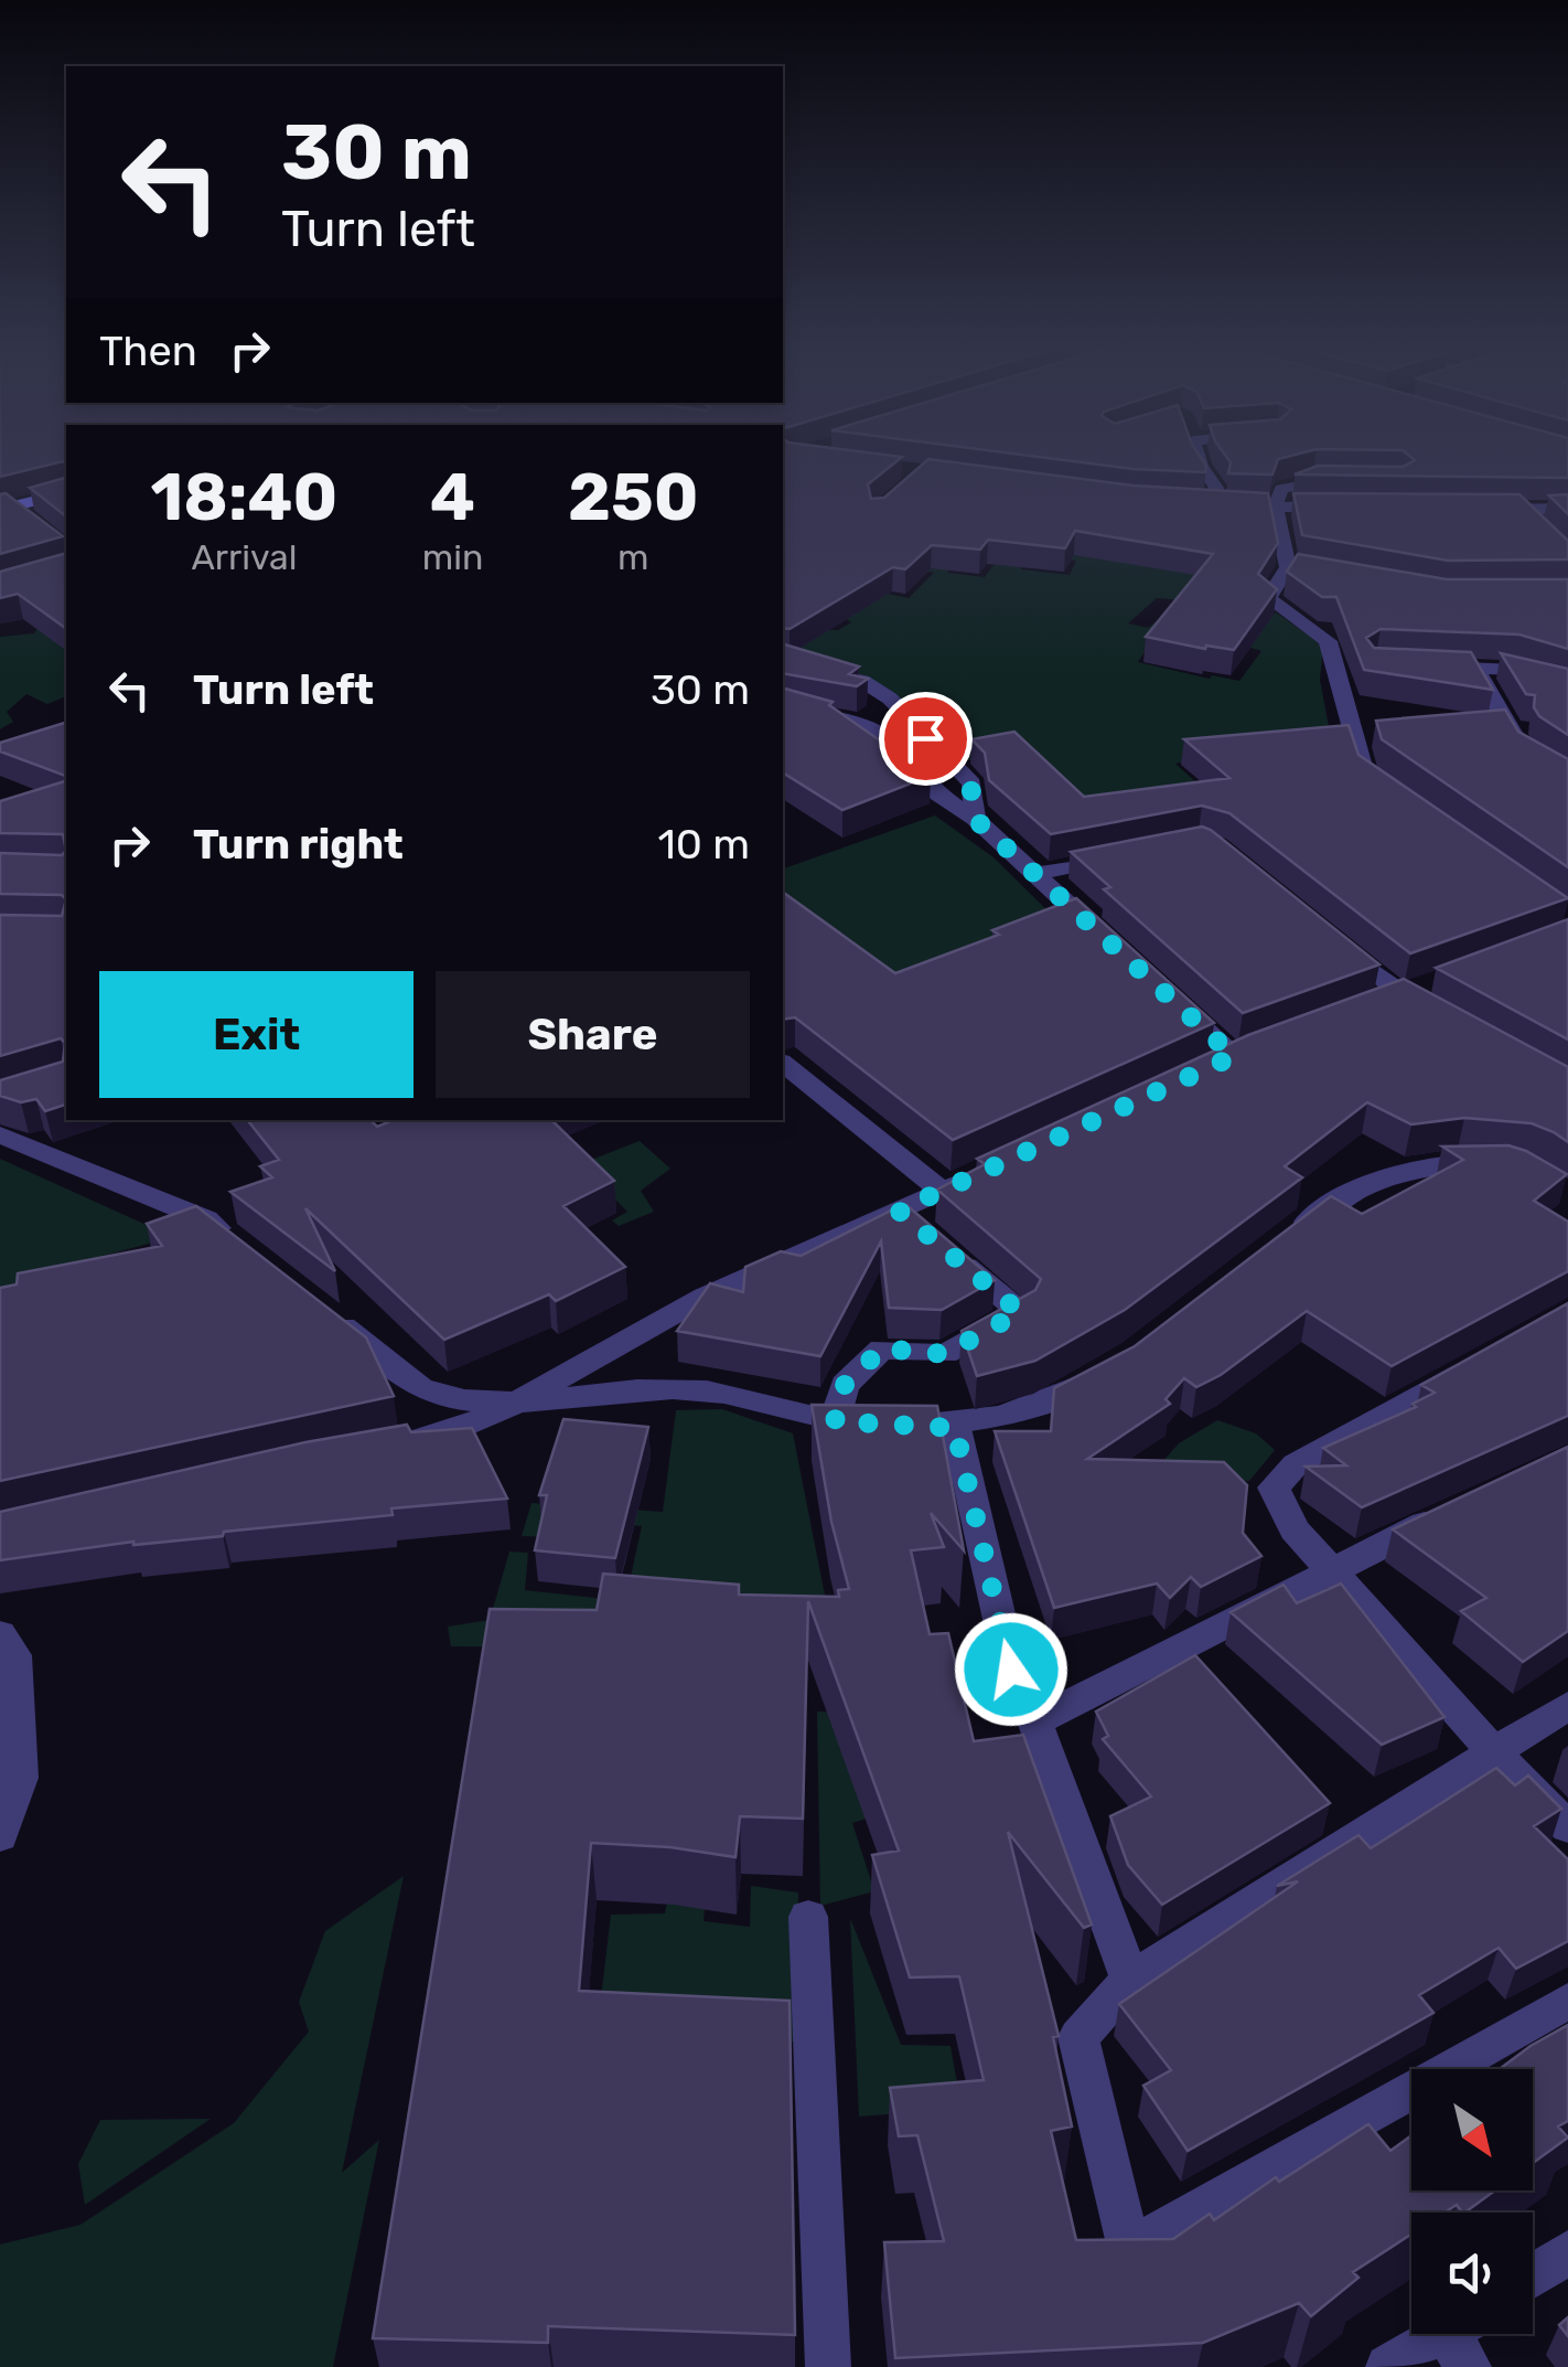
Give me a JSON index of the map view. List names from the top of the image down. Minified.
{"north":"bottom right","page":{"turn":["30 m","Turn left"],"then":"Then","eta":["18:40","Arrival","4","min","250","m"],"list":[{"name":"Turn left","value":"30 m"},{"name":"Turn right","value":"10 m"}],"buttons":["Exit","Share"]}}
